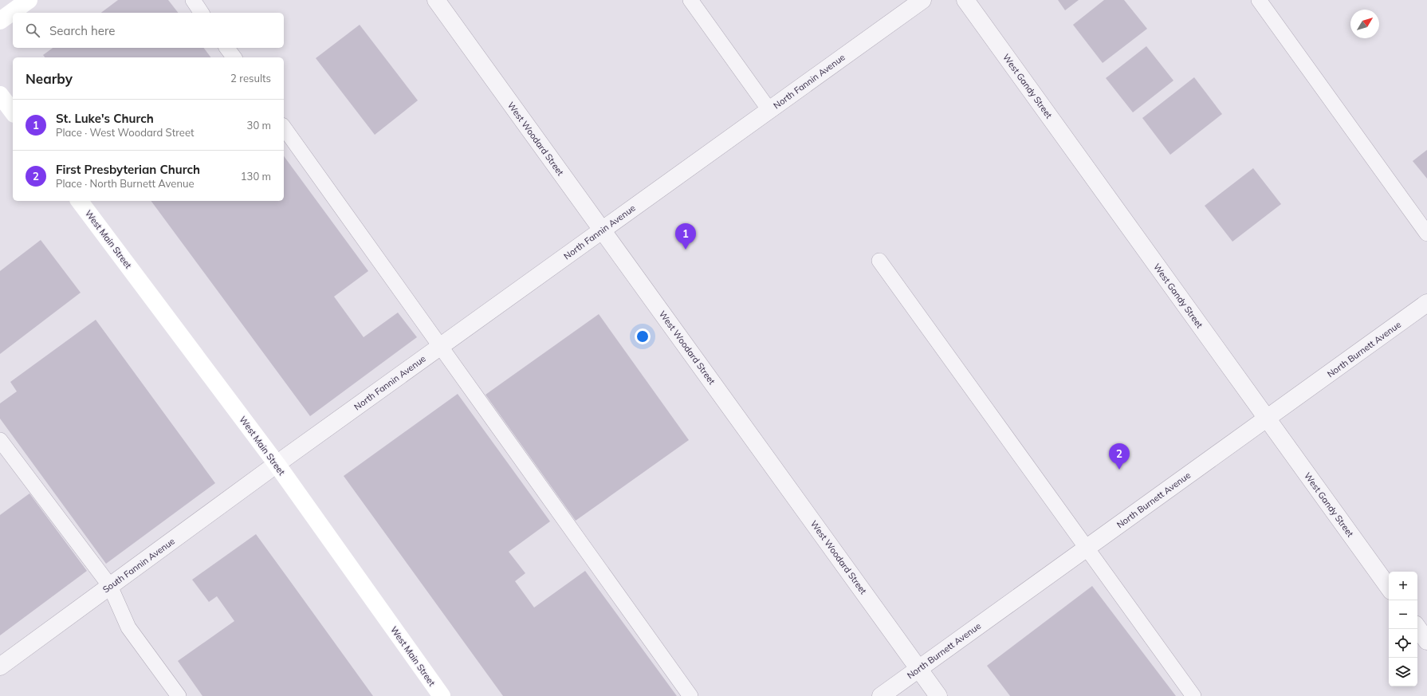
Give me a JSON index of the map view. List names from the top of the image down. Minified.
{"streets":{"main road":["West Main Street"],"street":["North Fannin Avenue","West Gandy Street","West Woodard Street","North Burnett Avenue","South Fannin Avenue"]},"crossings":[["North Fannin Avenue","West Woodard Street"],["North Fannin Avenue","West Main Street"],["North Fannin Avenue","South Fannin Avenue"],["West Gandy Street","North Burnett Avenue"],["West Woodard Street","North Burnett Avenue"],["West Main Street","South Fannin Avenue"]],"north":"top right","page":{"search":"Search here","heading":["Nearby","2 results"],"list":[{"mark":"1","name":"St. Luke's Church","note":"Place · West Woodard Street","value":"30 m"},{"mark":"2","name":"First Presbyterian Church","note":"Place · North Burnett Avenue","value":"130 m"}],"pins":["1","2"],"map_buttons":["+","−"]}}
